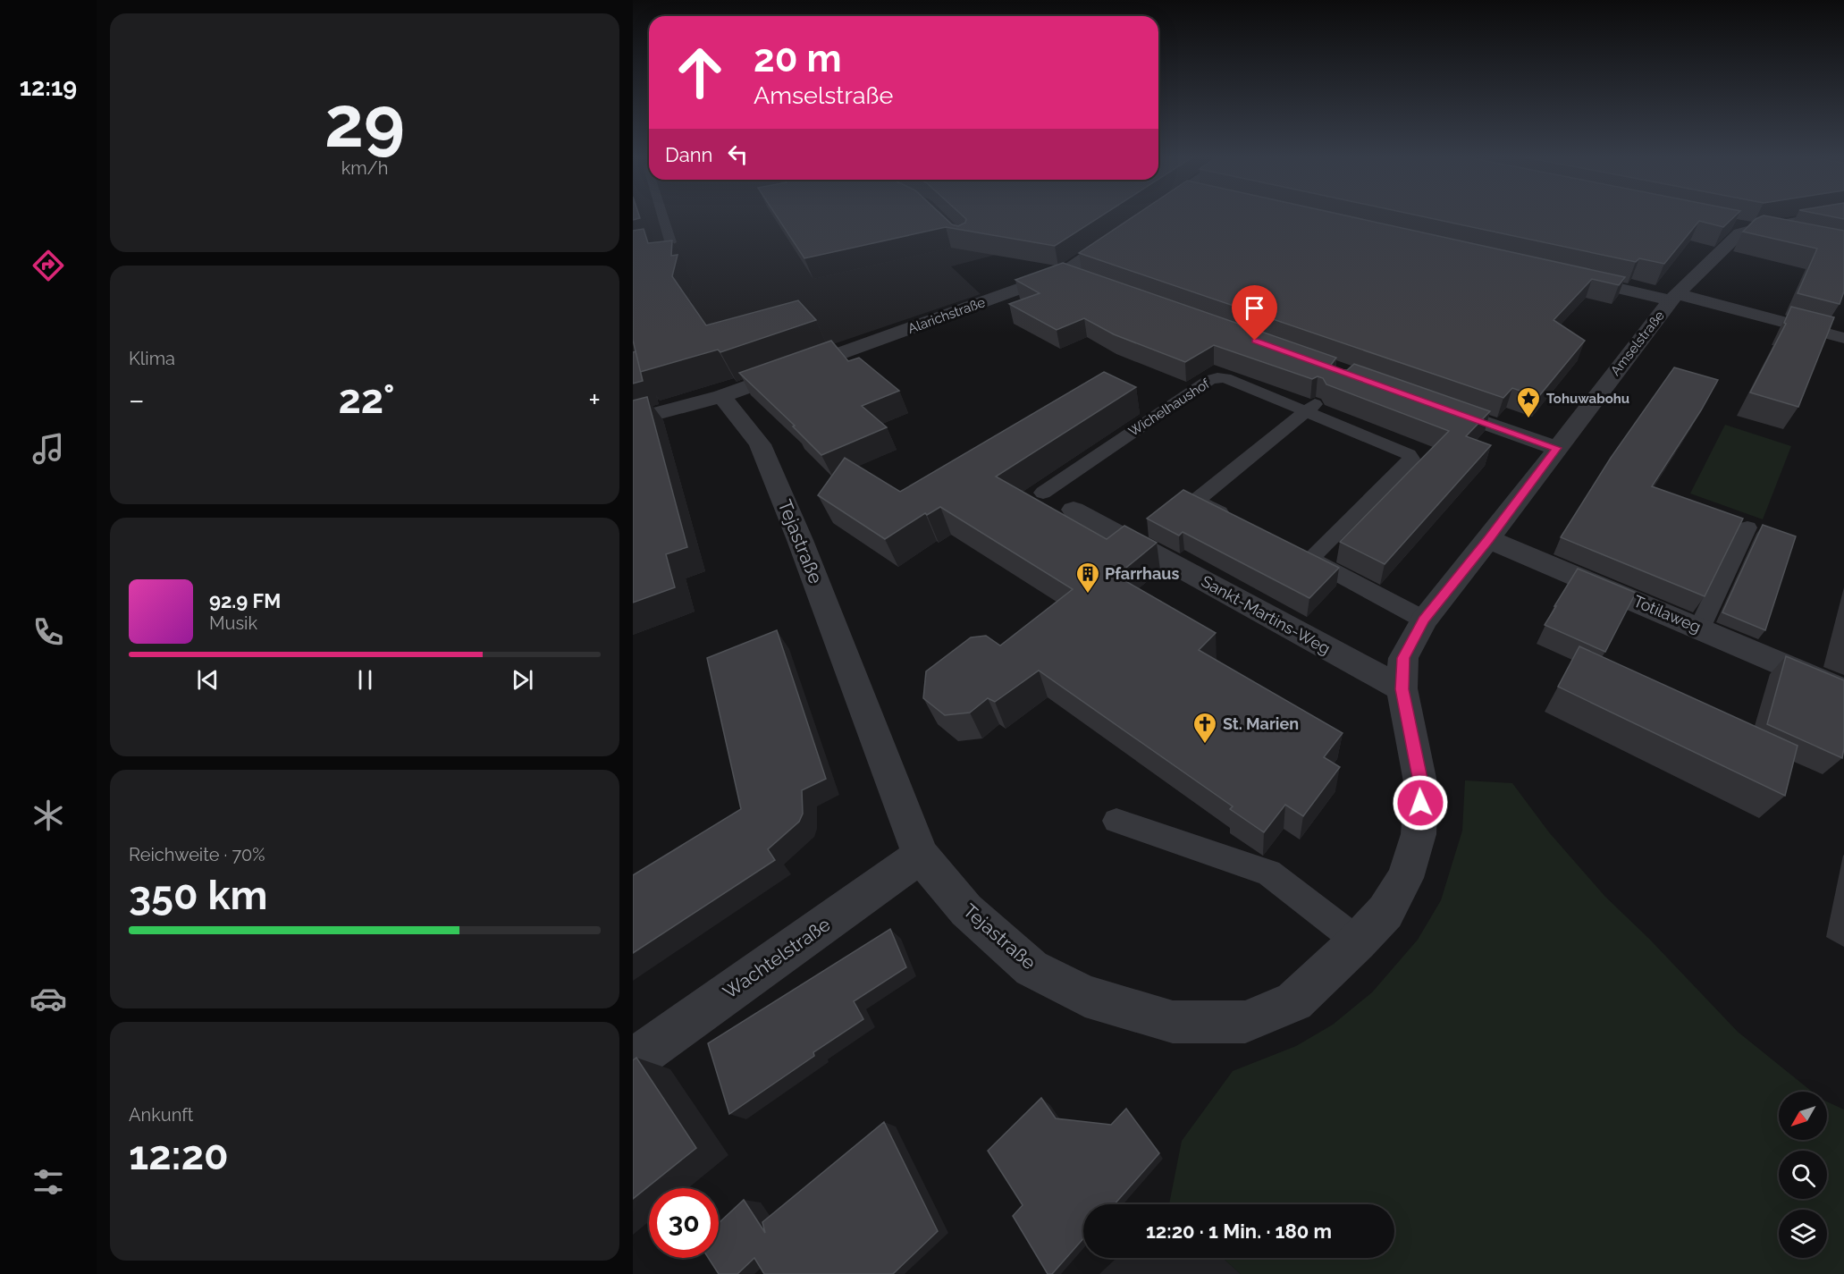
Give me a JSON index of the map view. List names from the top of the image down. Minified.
{"streets":{"street":["Alarichstraße","Amselstraße","Tejastraße","Totilaweg","Sankt-Martins-Weg","Wachtelstraße"],"lane":["Wichelhaushof"]},"crossings":[["Alarichstraße","Tejastraße"],["Amselstraße","Tejastraße"],["Amselstraße","Totilaweg"],["Amselstraße","Sankt-Martins-Weg"],["Tejastraße","Sankt-Martins-Weg"],["Tejastraße","Wachtelstraße"]],"places":{"place":["Tohuwabohu"],"building":["Pfarrhaus"],"church":["St. Marien"]},"north":"bottom left","page":{"tabs":"12:19","tile":[["29","km/h"],"Klima",["Reichweite · 70%","350 km"],["Ankunft","12:20"]],"turn":["20 m","Amselstraße"],"then":"Dann","heat":["−","22°","+"],"song":["92.9 FM","Musik"],"limit":"30","trip":"12:20 · 1 Min. · 180 m"}}
